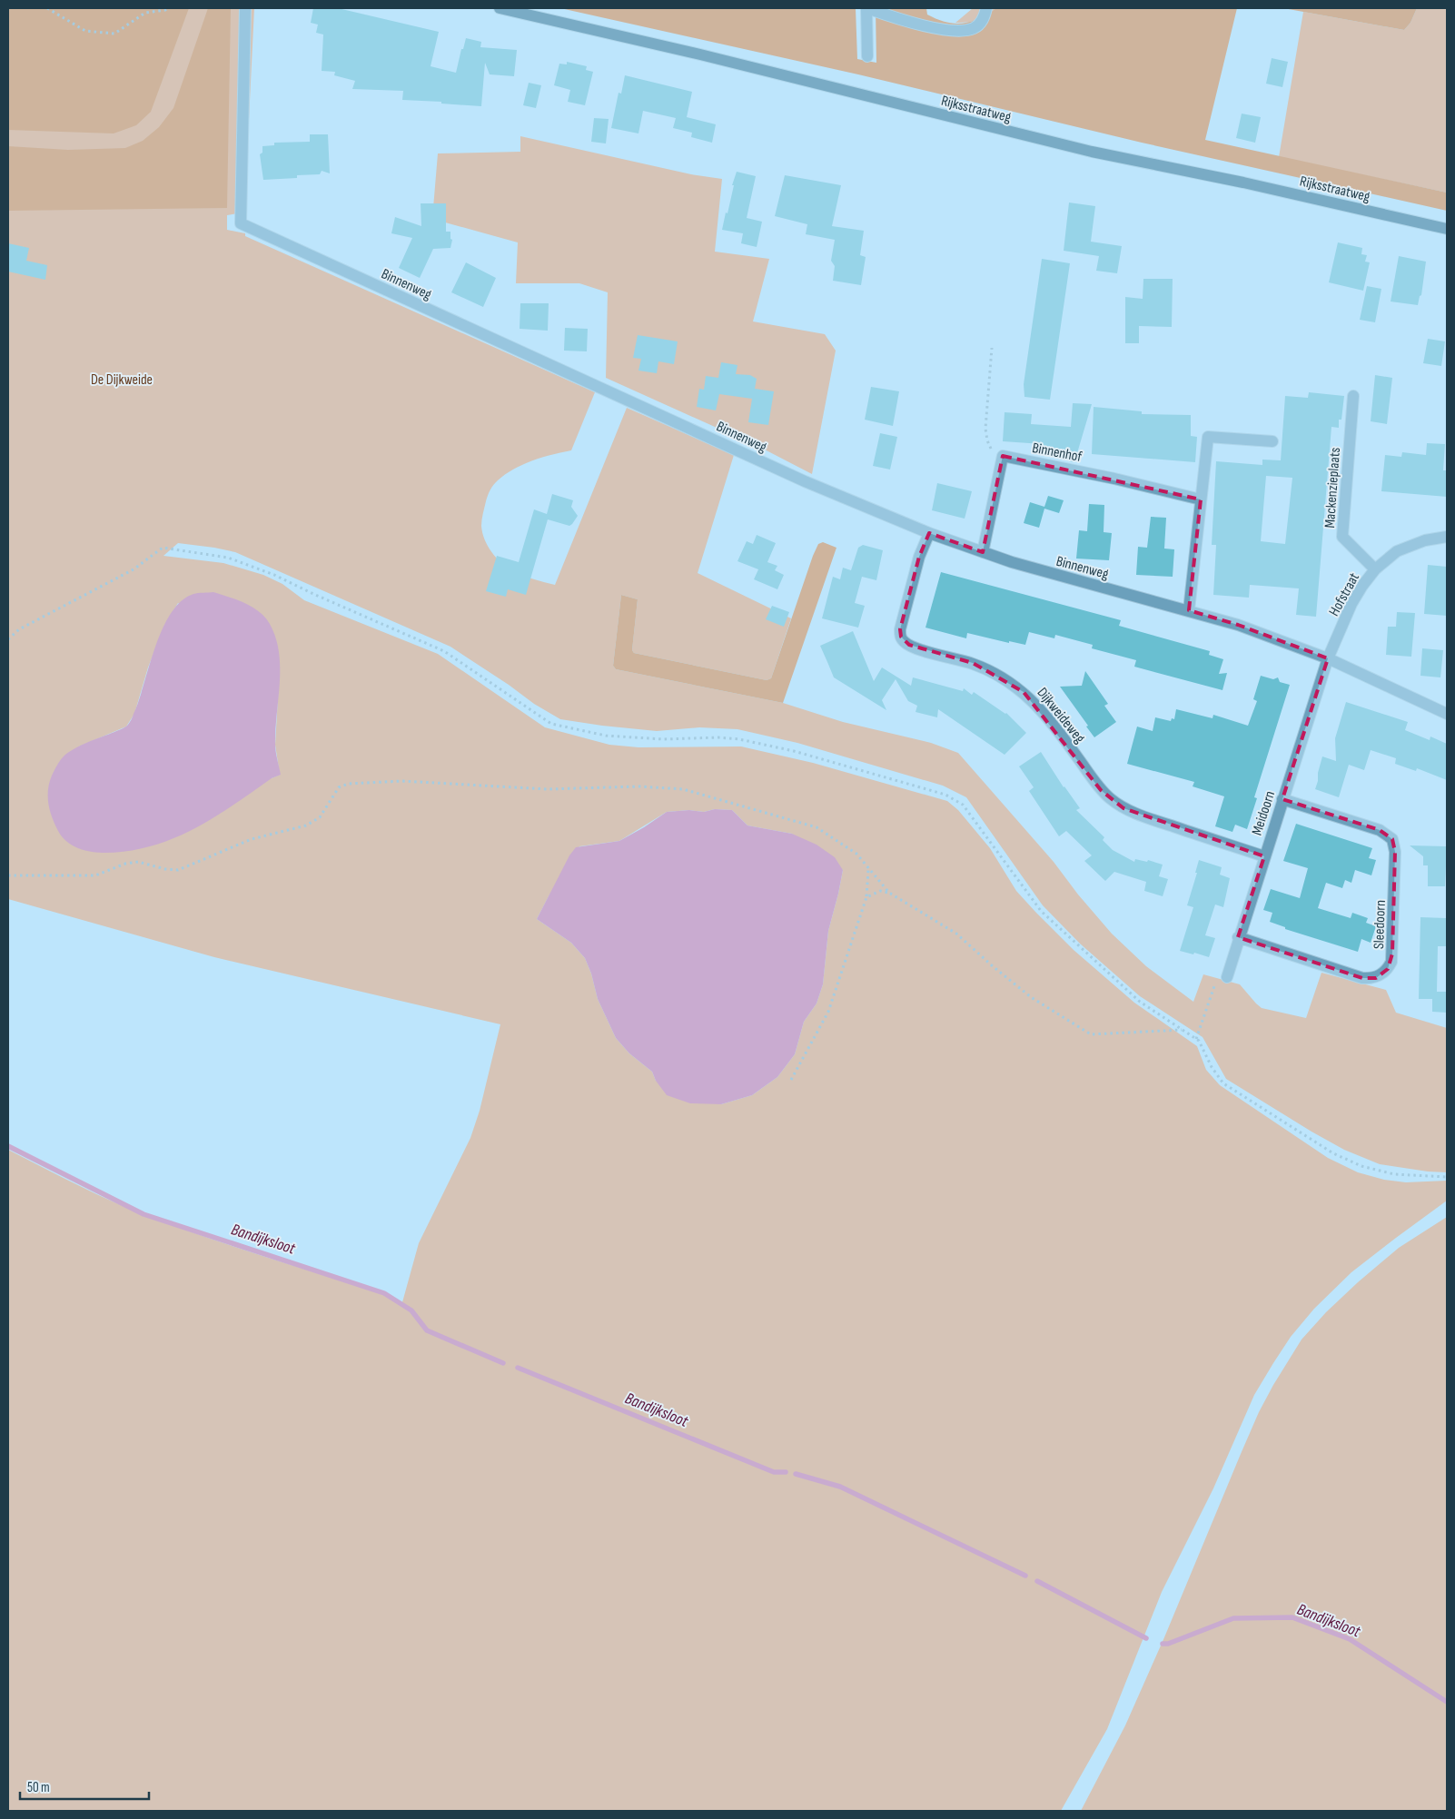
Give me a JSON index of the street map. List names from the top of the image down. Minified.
{"streets":{"main road":["Rijksstraatweg"],"street":["Binnenweg","Binnenhof","Mackenzieplaats","Hofstraat","Dijkweideweg","Meidoorn","Sleedoorn"]},"crossings":[["Binnenweg","Hofstraat"],["Binnenweg","Dijkweideweg"],["Binnenweg","Meidoorn"],["Mackenzieplaats","Hofstraat"],["Hofstraat","Meidoorn"],["Dijkweideweg","Meidoorn"],["Meidoorn","Sleedoorn"]],"water":["Bandijksloot"],"parks":["De Dijkweide"],"scale_bar":"50 m"}
